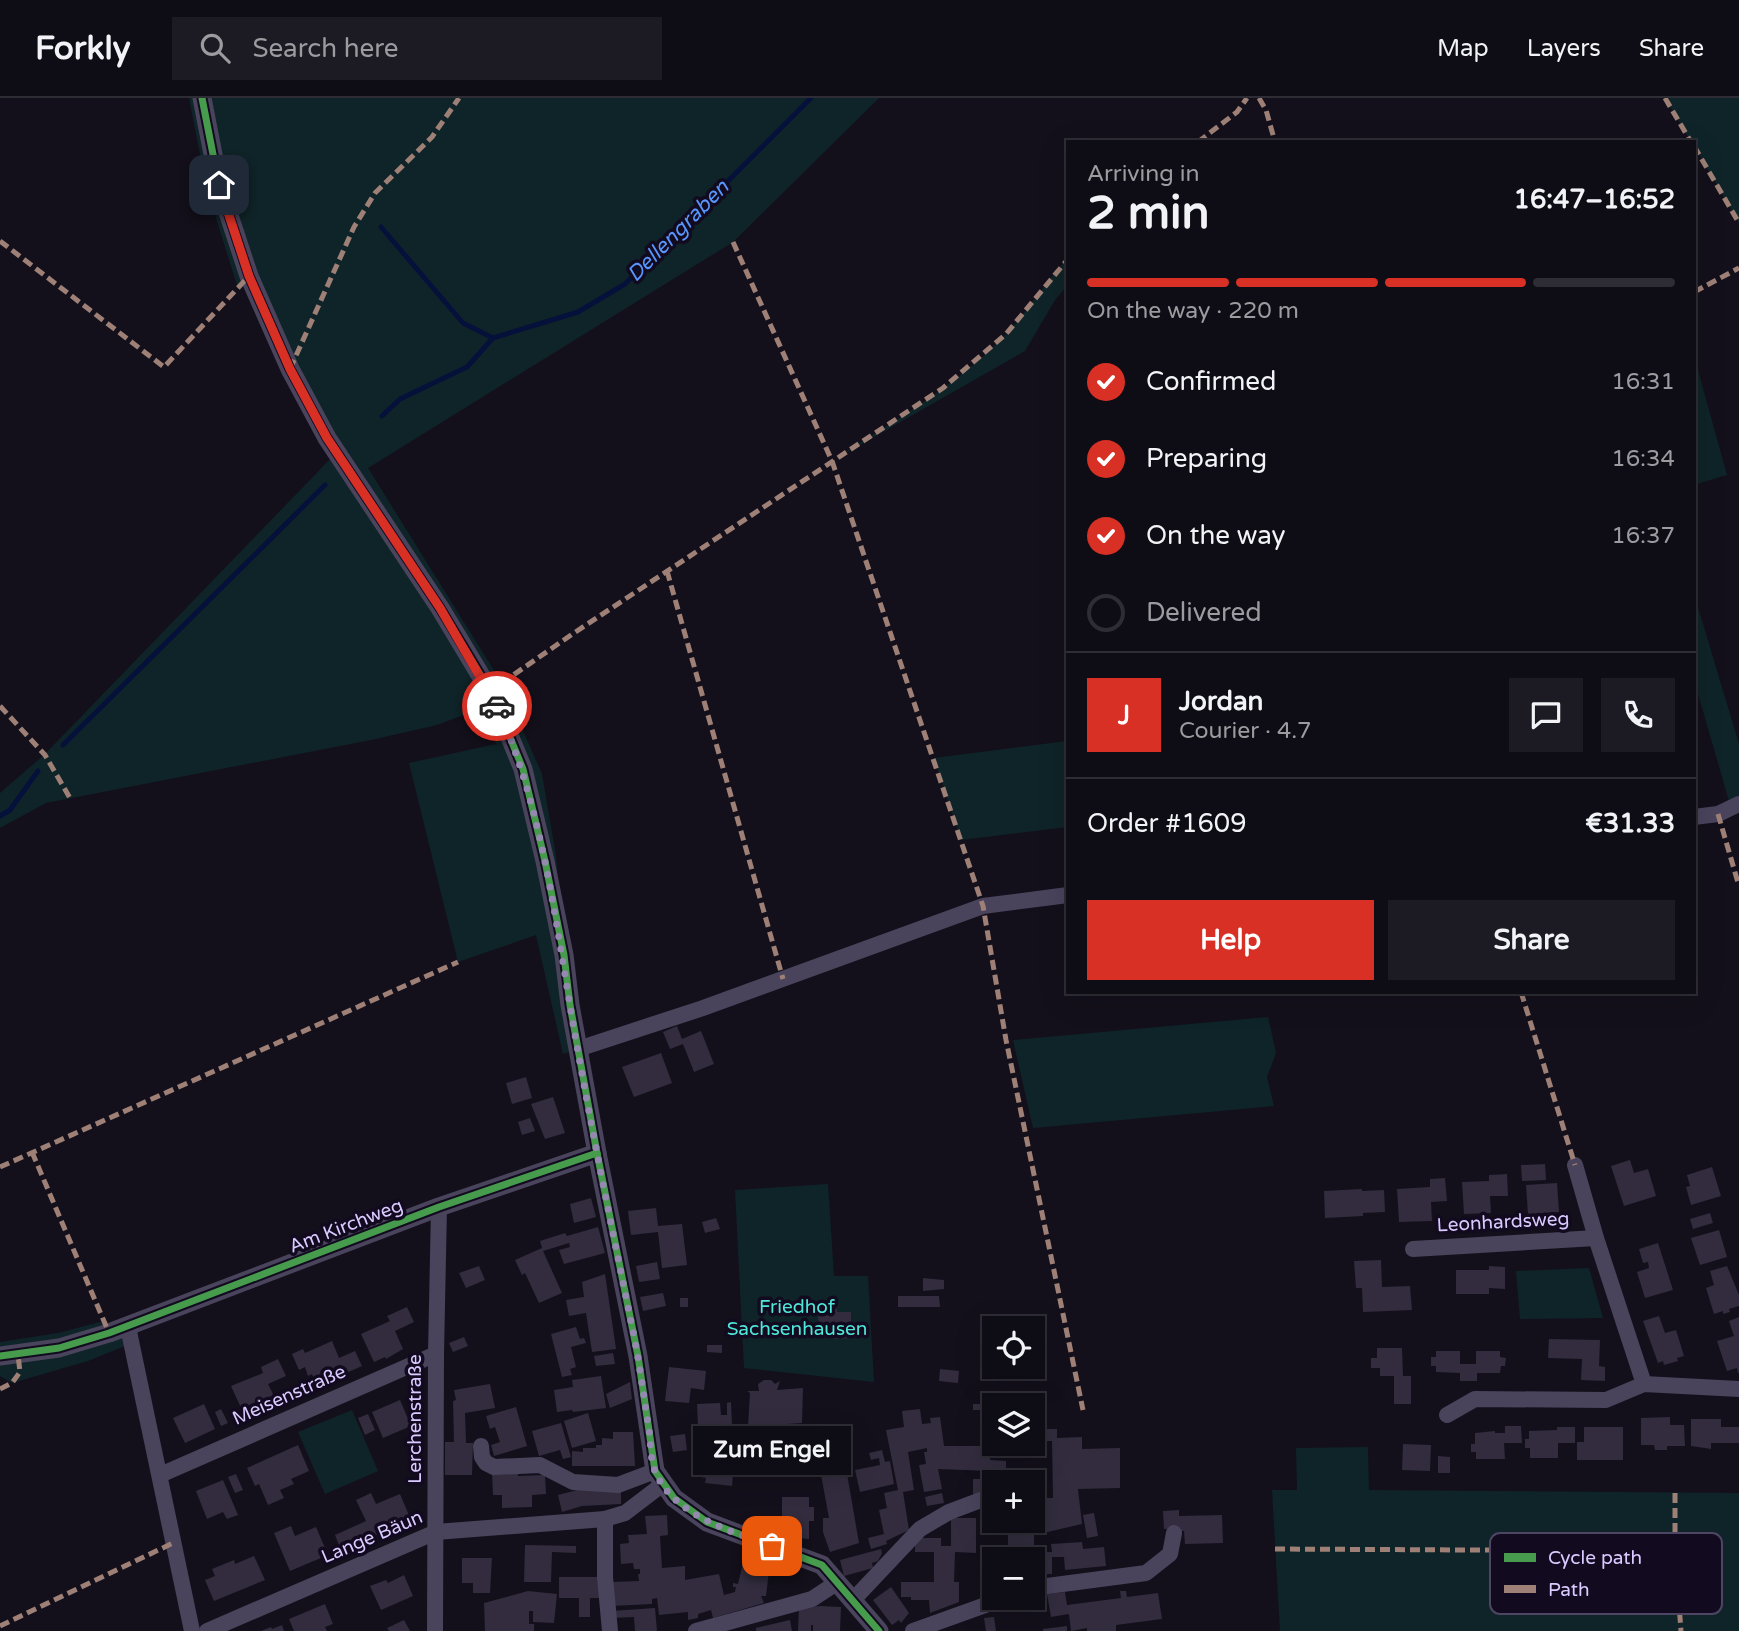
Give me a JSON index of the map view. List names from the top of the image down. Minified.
{"streets":{"street":["Leonhardsweg","Am Kirchweg","Meisenstraße","Lerchenstraße","Lange Bäun"]},"crossings":[["Am Kirchweg","Lerchenstraße"],["Meisenstraße","Lerchenstraße"],["Lerchenstraße","Lange Bäun"]],"water":["Dellengraben"],"parks":["Friedhof Sachsenhausen"],"places":["Zum Engel"],"legend":["Cycle path","Path"],"page":{"header":"Forkly","search":"Search here","nav":["Map","Layers","Share"],"heading":["2 min","Arriving in","16:47–16:52"],"panel":["Jordan","Courier · 4.7","Order #1609","€31.33"],"bar":"On the way · 220 m","list":[["Confirmed","16:31"],["Preparing","16:34"],["On the way","16:37"],"Delivered"],"round":"J","buttons":["Help","Share"],"map_buttons":["+","−"],"bubble":"Zum Engel"}}
